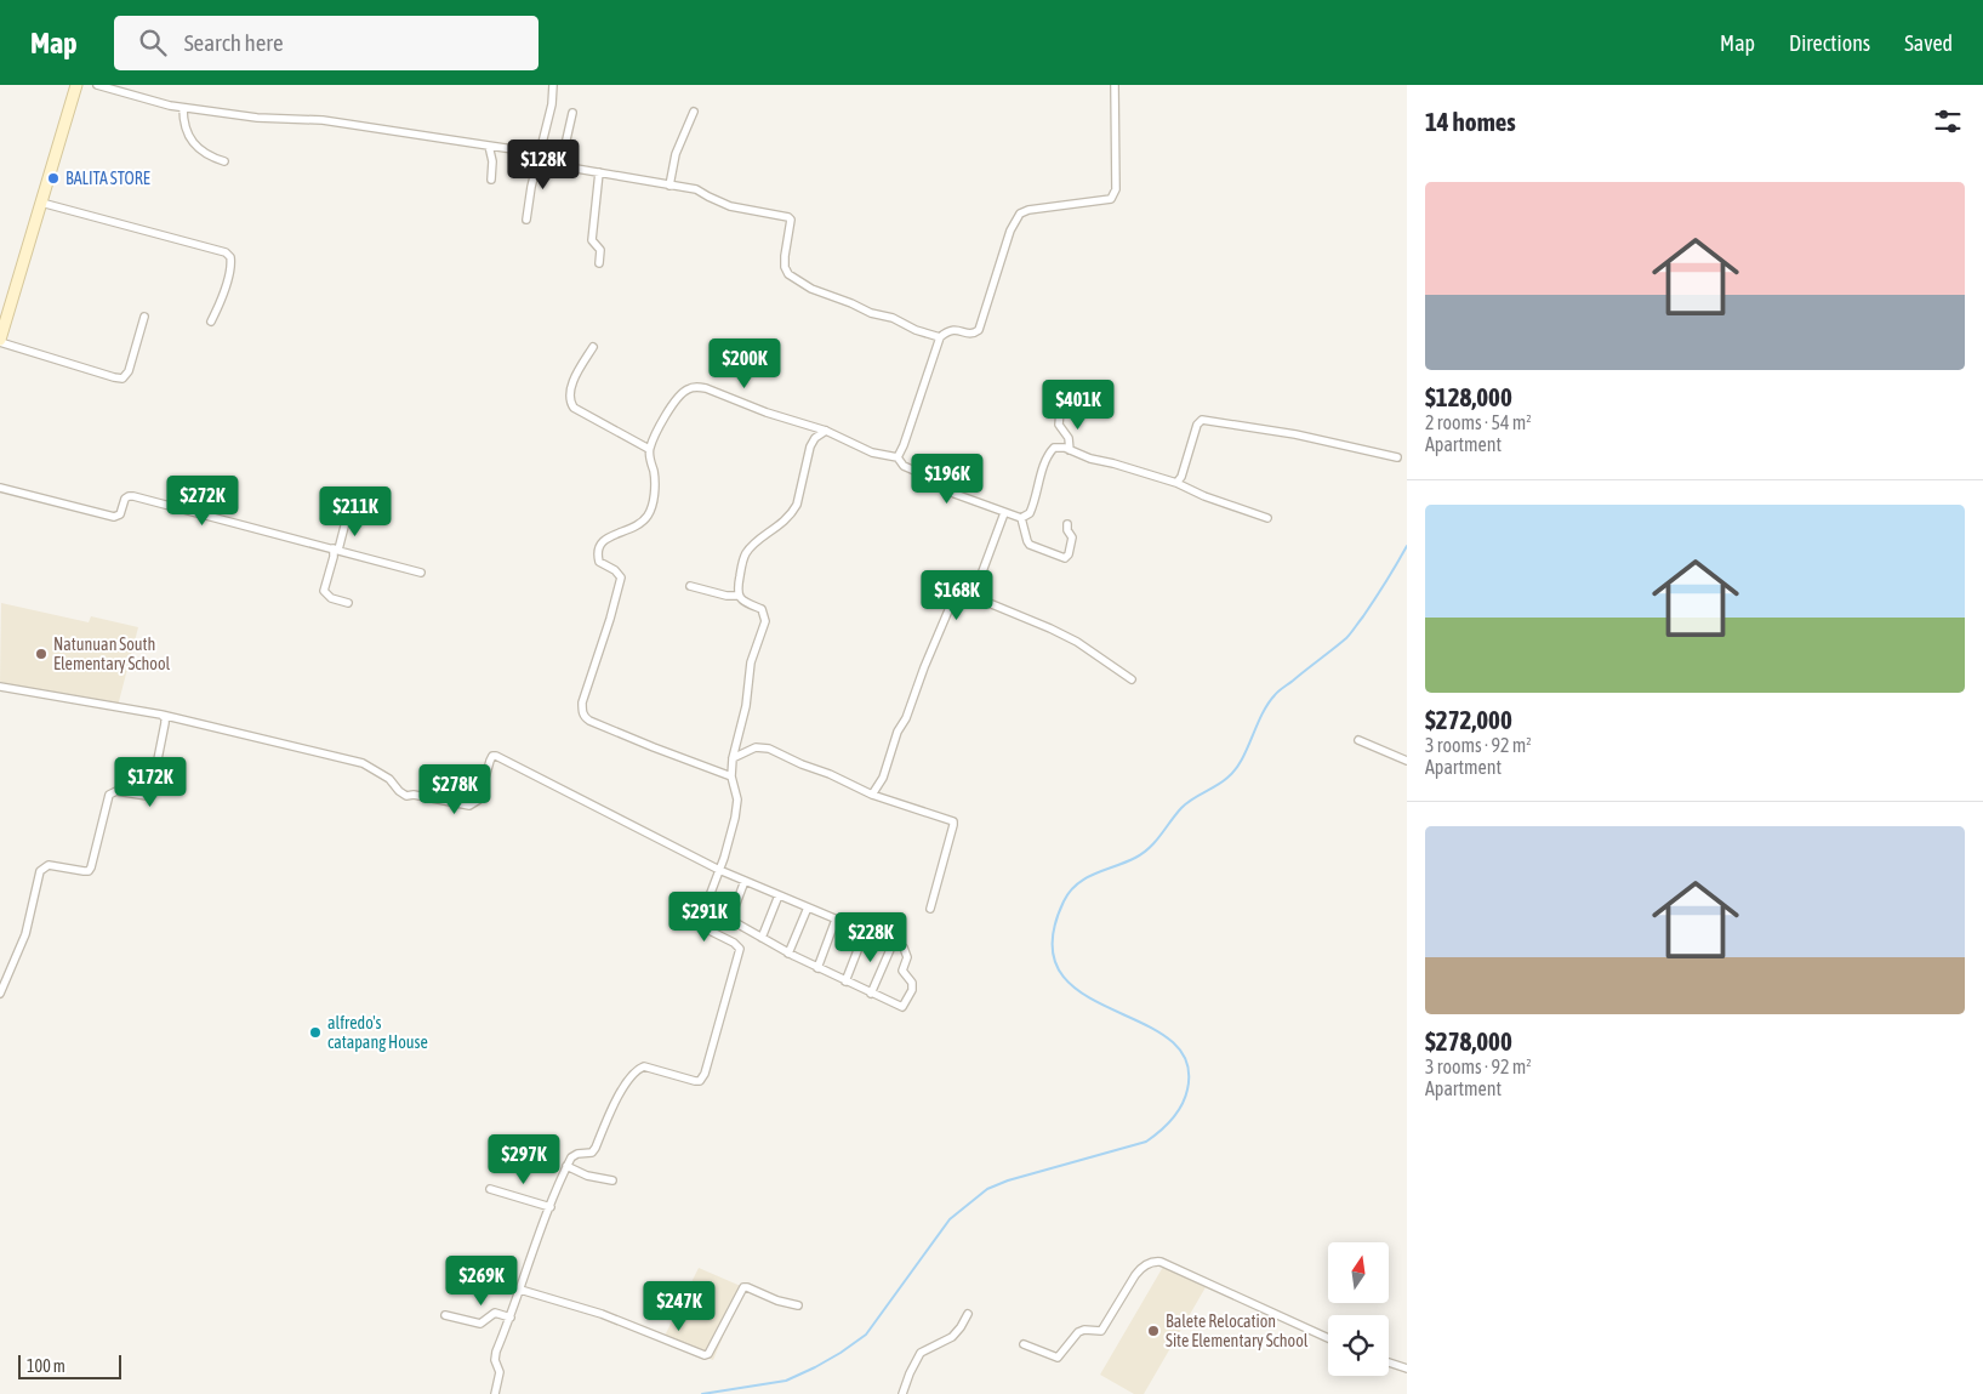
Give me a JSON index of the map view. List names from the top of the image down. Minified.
{"places":["BALITA STORE","Natunuan South Elementary School","alfredo's catapang House","Balete Relocation Site Elementary School"],"scale_bar":"100 m","north":"top","page":{"header":"Map","search":"Search here","nav":["Map","Directions","Saved"],"heading":"14 homes","price":["$128K","$200K","$401K","$196K","$272K","$211K","$168K","$172K","$278K","$291K","$228K","$297K","$269K","$247K"],"list":[{"name":"$128,000","note":"2 rooms · 54 m² · Apartment"},{"name":"$272,000","note":"3 rooms · 92 m² · Apartment"},{"name":"$278,000","note":"3 rooms · 92 m² · Apartment"}],"scale":"100 m"}}
